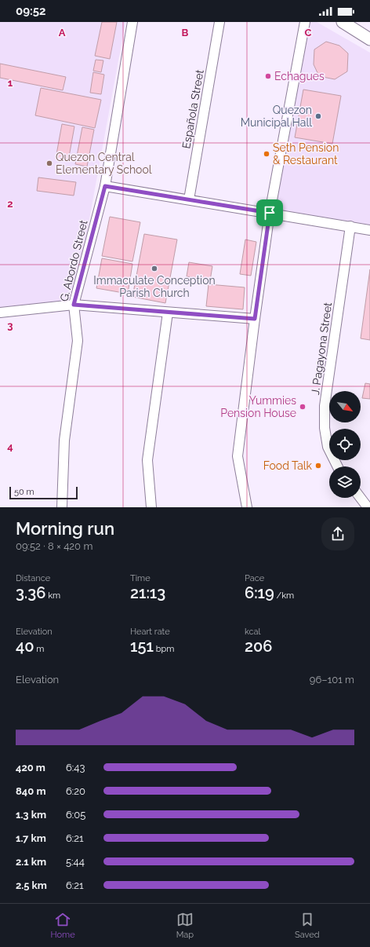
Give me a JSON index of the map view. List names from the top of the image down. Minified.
{"streets":{"street":["Española Street","G. Abordo Street","J. Pagayona Street"]},"places":["Echagues","Quezon Municipal Hall","Seth Pension & Restaurant","Quezon Central Elementary School","Immaculate Conception Parish Church","Yummies Pension House","Food Talk"],"scale_bar":"50 m","north":"bottom right","page":{"status":"09:52","scale":"50 m","heading":["Morning run","09:52 · 8 × 420 m"],"stats":[["Distance","3.36 km"],["Time","21:13"],["Pace","6:19 /km"],["Elevation","40 m"],["Heart rate","151 bpm"],["kcal","206"]],"chart":["Elevation","96–101 m"],"list":[{"name":"420 m","note":"6:43"},{"name":"840 m","note":"6:20"},{"name":"1.3 km","note":"6:05"},{"name":"1.7 km","note":"6:21"},{"name":"2.1 km","note":"5:44"},{"name":"2.5 km","note":"6:21"}],"tabs":["Home","Map","Saved"]},"grid":{"columns":["A","B","C"],"rows":["1","2","3","4"]}}
